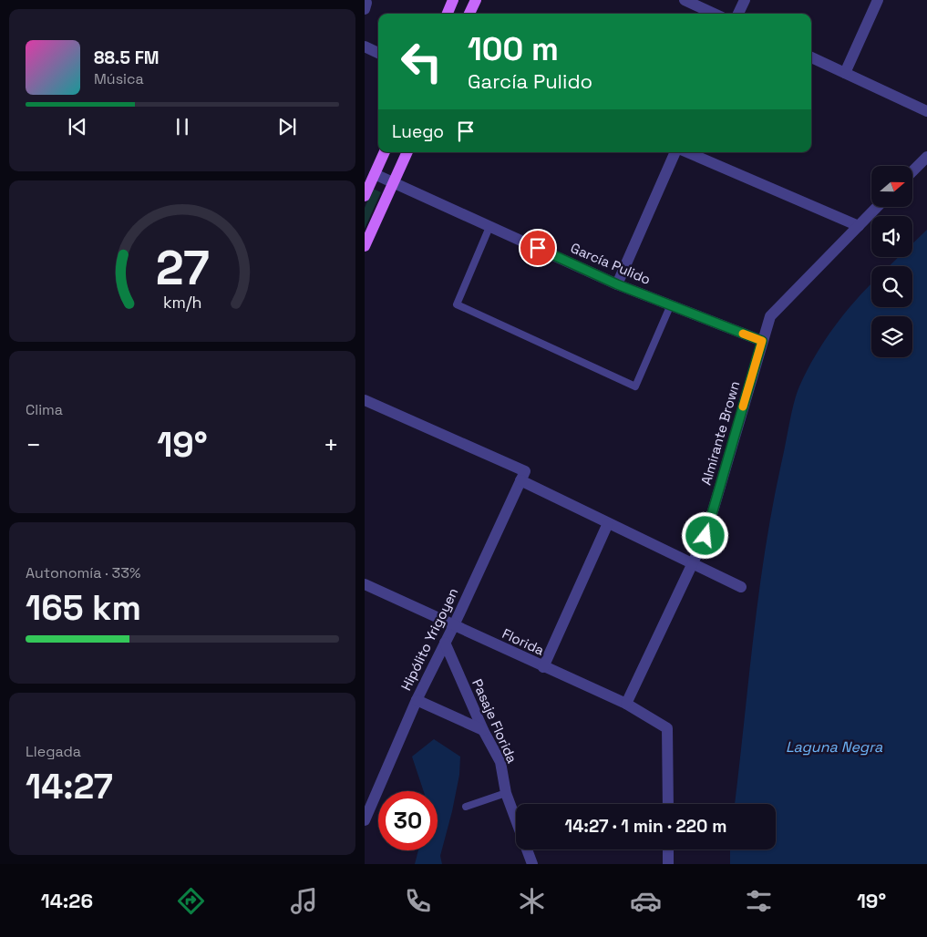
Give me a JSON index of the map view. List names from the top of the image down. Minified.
{"streets":{"street":["García Pulido","Almirante Brown","Hipólito Yrigoyen","Florida","Pasaje Florida"]},"crossings":[["García Pulido","Almirante Brown"],["Almirante Brown","Florida"],["Hipólito Yrigoyen","Florida"],["Hipólito Yrigoyen","Pasaje Florida"]],"water":["Laguna Negra"],"north":"right","page":{"turn":["100 m","García Pulido"],"song":["88.5 FM","Música"],"then":"Luego","tile":["Clima",["Autonomía · 33%","165 km"],["Llegada","14:27"]],"heat":["−","19°","+"],"limit":"30","trip":"14:27 · 1 min · 220 m","tabs":["14:26","19°"],"gauge":["27","km/h"]}}
